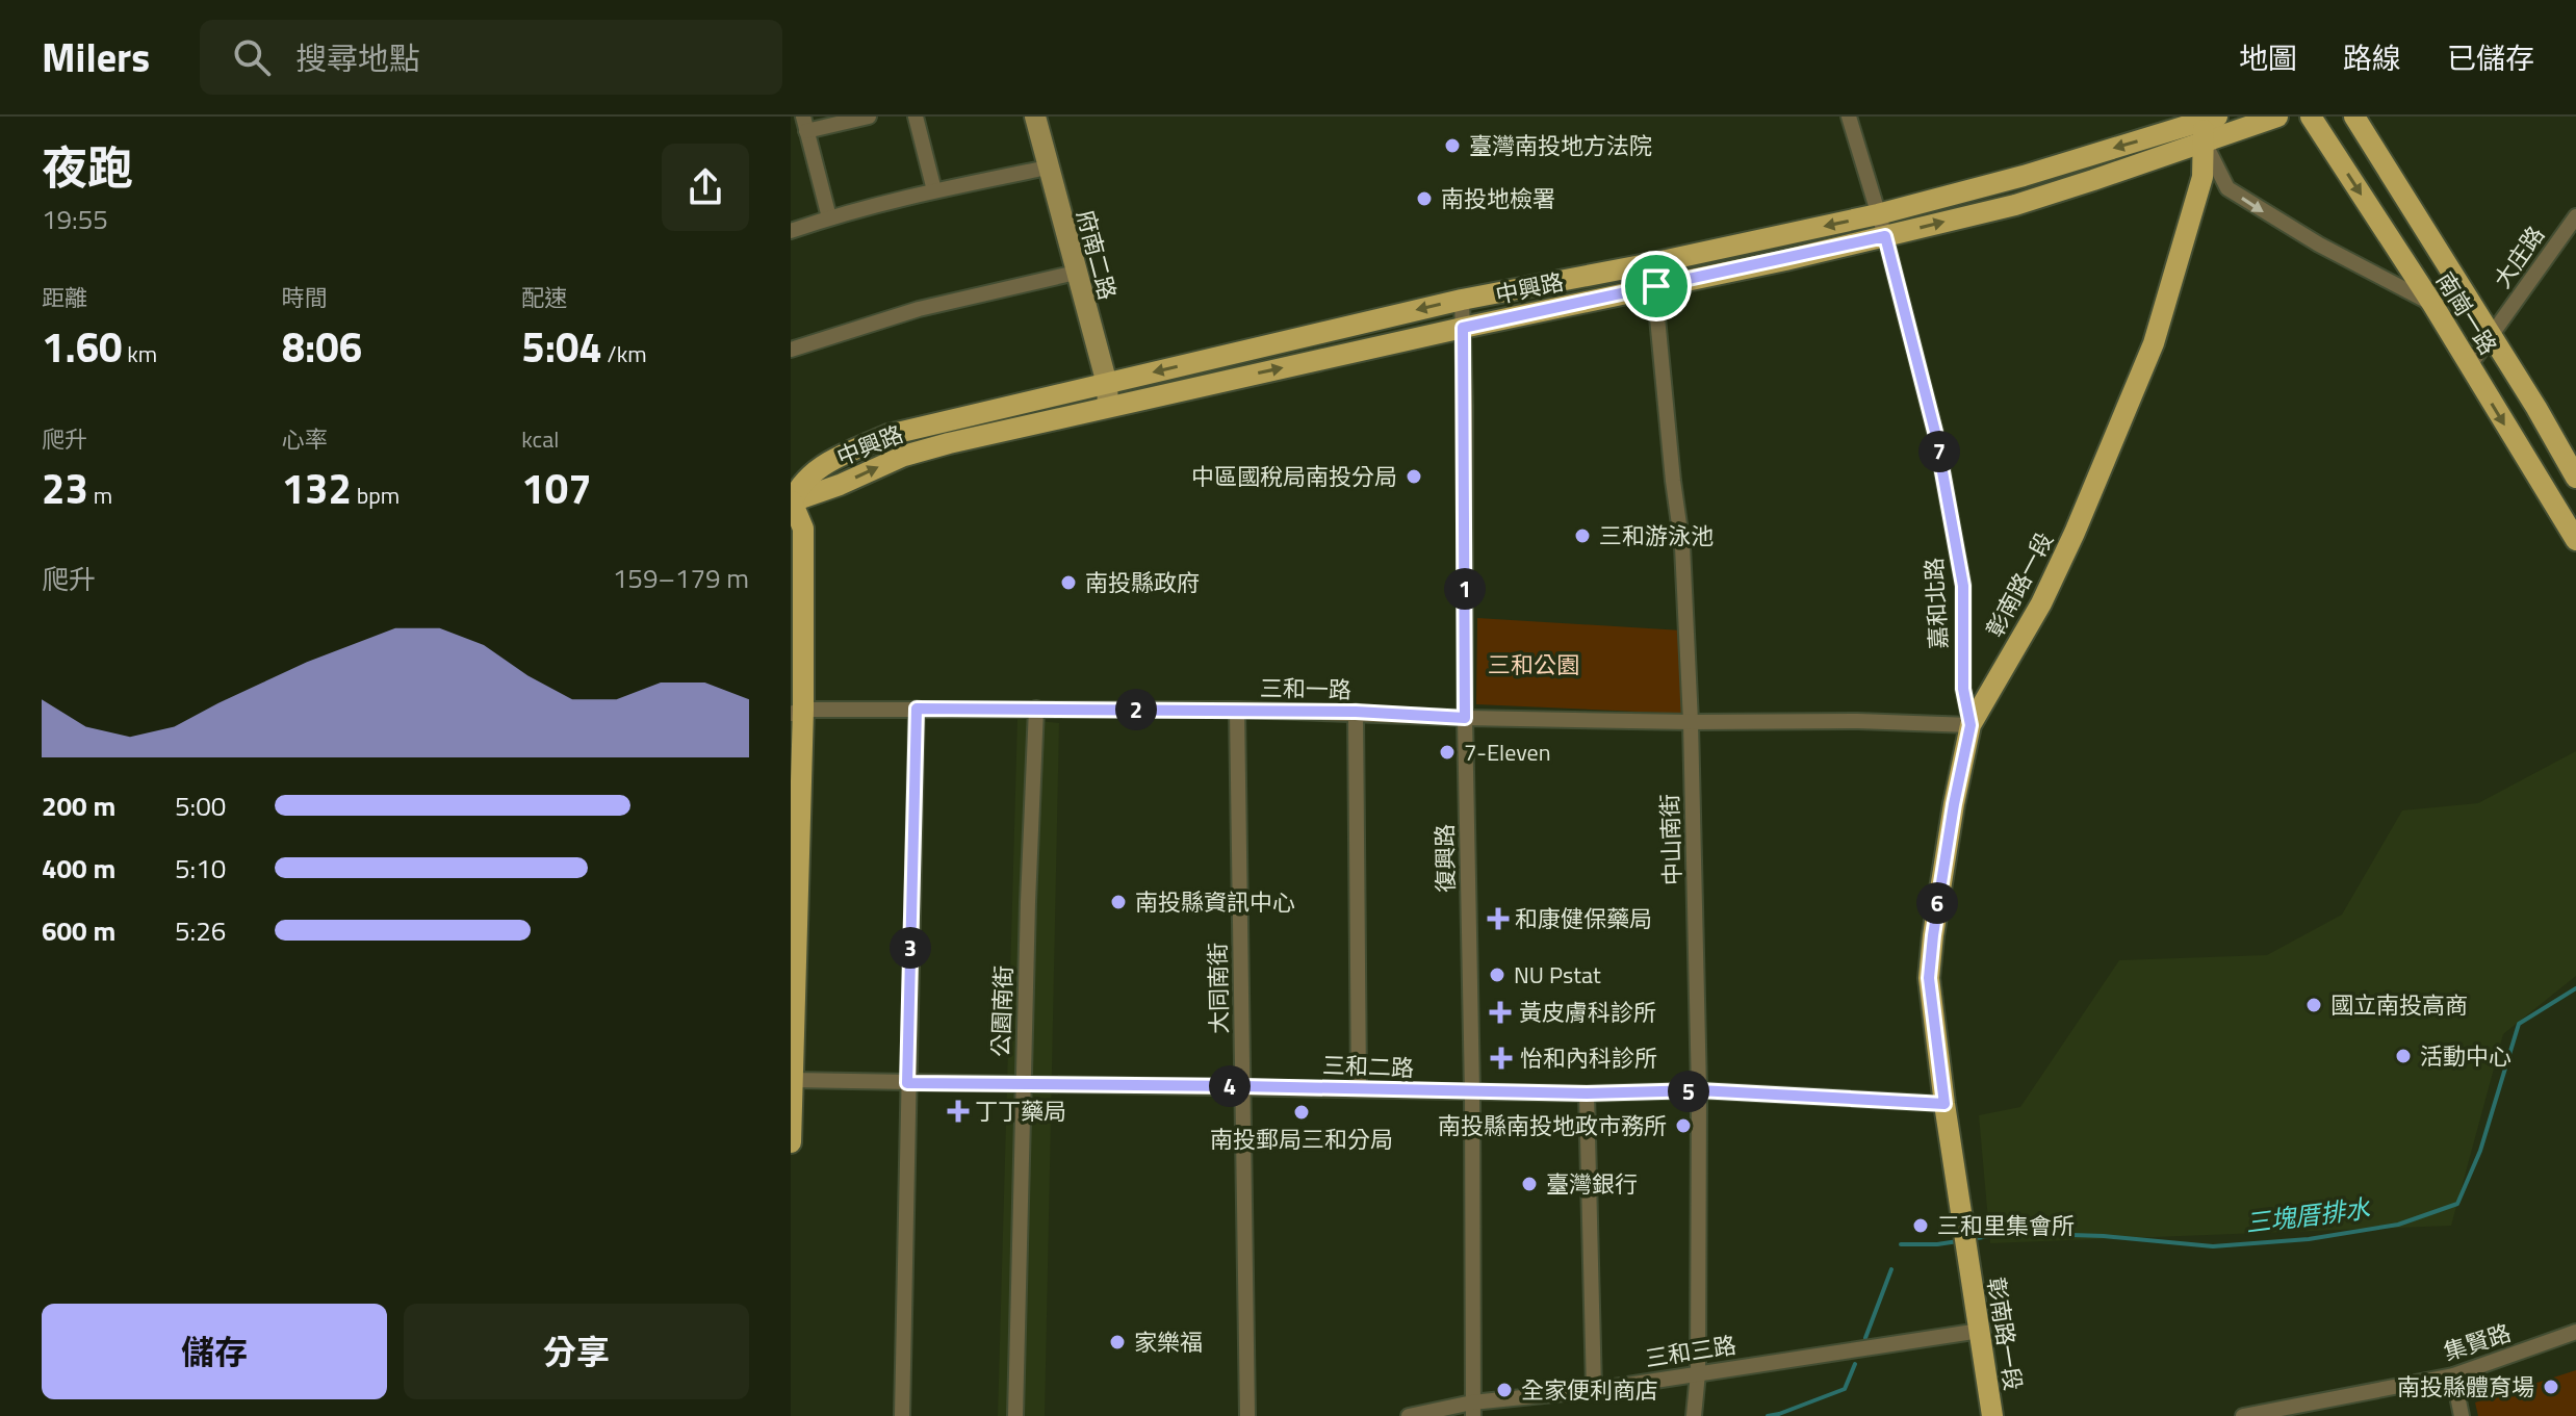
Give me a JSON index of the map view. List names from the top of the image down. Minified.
{"streets":{"main road":["中興路","南崗一路","彰南路一段"],"street":["府南二路","大庄路","嘉和北路","三和一路","中山南街","復興路","大同南街","公園南街","三和二路","集賢路","三和三路"]},"crossings":[["府南二路","中興路"],["大庄路","南崗一路"],["中興路","彰南路一段"],["中興路","嘉和北路"],["中興路","中山南街"],["中興路","復興路"],["彰南路一段","嘉和北路"],["彰南路一段","三和一路"],["彰南路一段","三和二路"],["彰南路一段","三和三路"],["嘉和北路","三和一路"],["三和一路","中山南街"],["三和一路","復興路"],["三和一路","大同南街"],["三和一路","公園南街"],["中山南街","三和二路"],["中山南街","三和三路"],["復興路","三和二路"],["復興路","三和三路"],["大同南街","三和二路"],["公園南街","三和二路"]],"water":["三塊厝排水"],"parks":["三和公園"],"places":{"other":["臺灣南投地方法院","南投地檢署","中區國稅局南投分局","三和游泳池","南投縣政府","7-Eleven","南投縣資訊中心","NU Pstat","國立南投高商","活動中心","南投郵局三和分局","南投縣南投地政市務所","臺灣銀行","三和里集會所","家樂福","南投縣體育場","全家便利商店"],"health":["和康健保藥局","黃皮膚科診所","怡和內科診所","丁丁藥局"]},"page":{"header":"Milers","search":"搜尋地點","nav":["地圖","路線","已儲存"],"heading":["夜跑","19:55"],"stats":[["距離","1.60 km"],["時間","8:06"],["配速","5:04 /km"],["爬升","23 m"],["心率","132 bpm"],["kcal","107"]],"pins":["7","1","2","6","3","4","5"],"chart":["爬升","159–179 m"],"list":[{"name":"200 m","note":"5:00"},{"name":"400 m","note":"5:10"},{"name":"600 m","note":"5:26"}],"buttons":["儲存","分享"]}}
